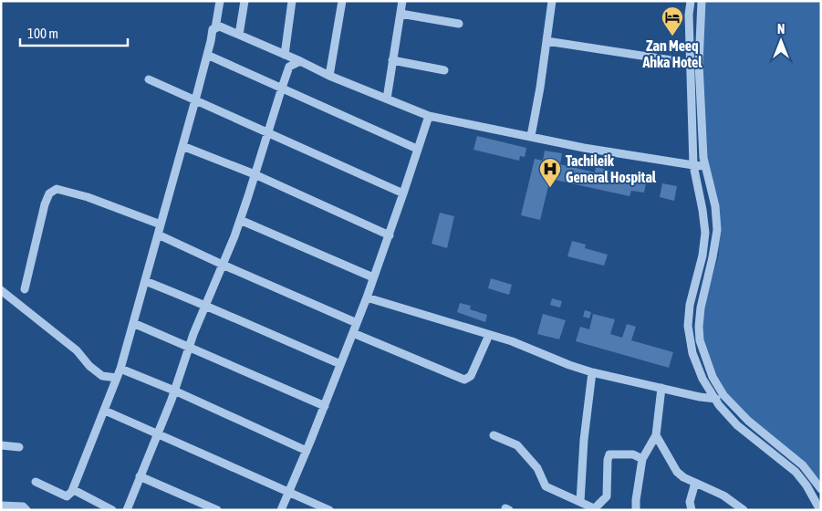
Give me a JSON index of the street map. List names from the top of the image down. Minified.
{"places":{"hotel":["Zan Meeq Ahka Hotel"],"hospital":["Tachileik General Hospital"]},"scale_bar":"100 m","north":"top"}
